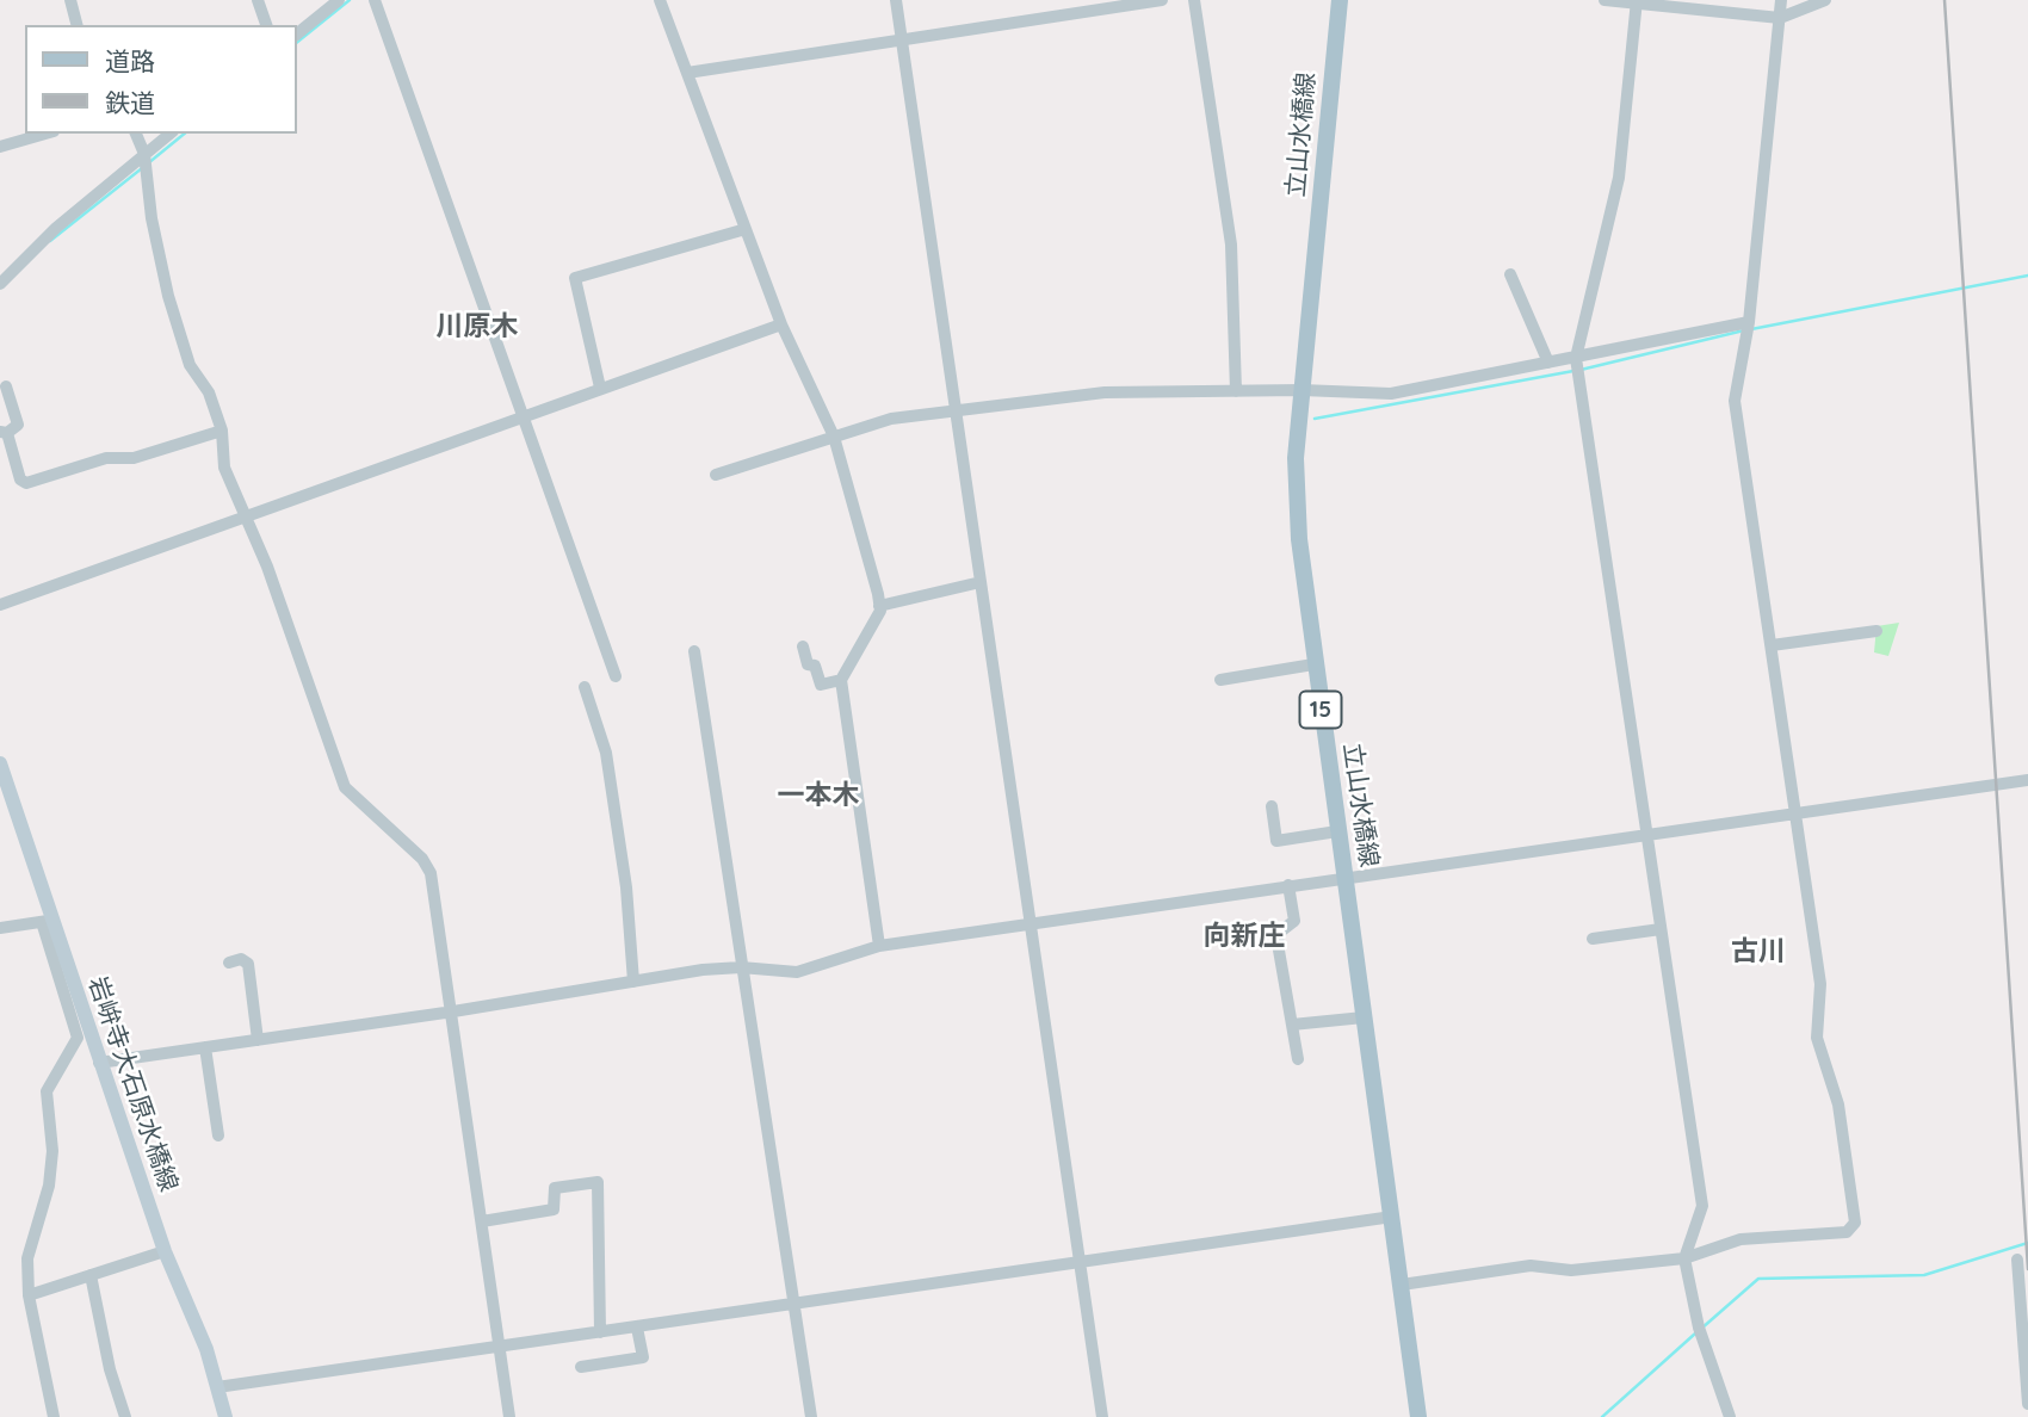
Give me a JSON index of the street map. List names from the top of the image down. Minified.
{"streets":{"main road":["立山水橋線","15","岩峅寺大石原水橋線"]},"districts":["川原木","一本木","向新庄","古川"],"legend":["道路","鉄道"]}
